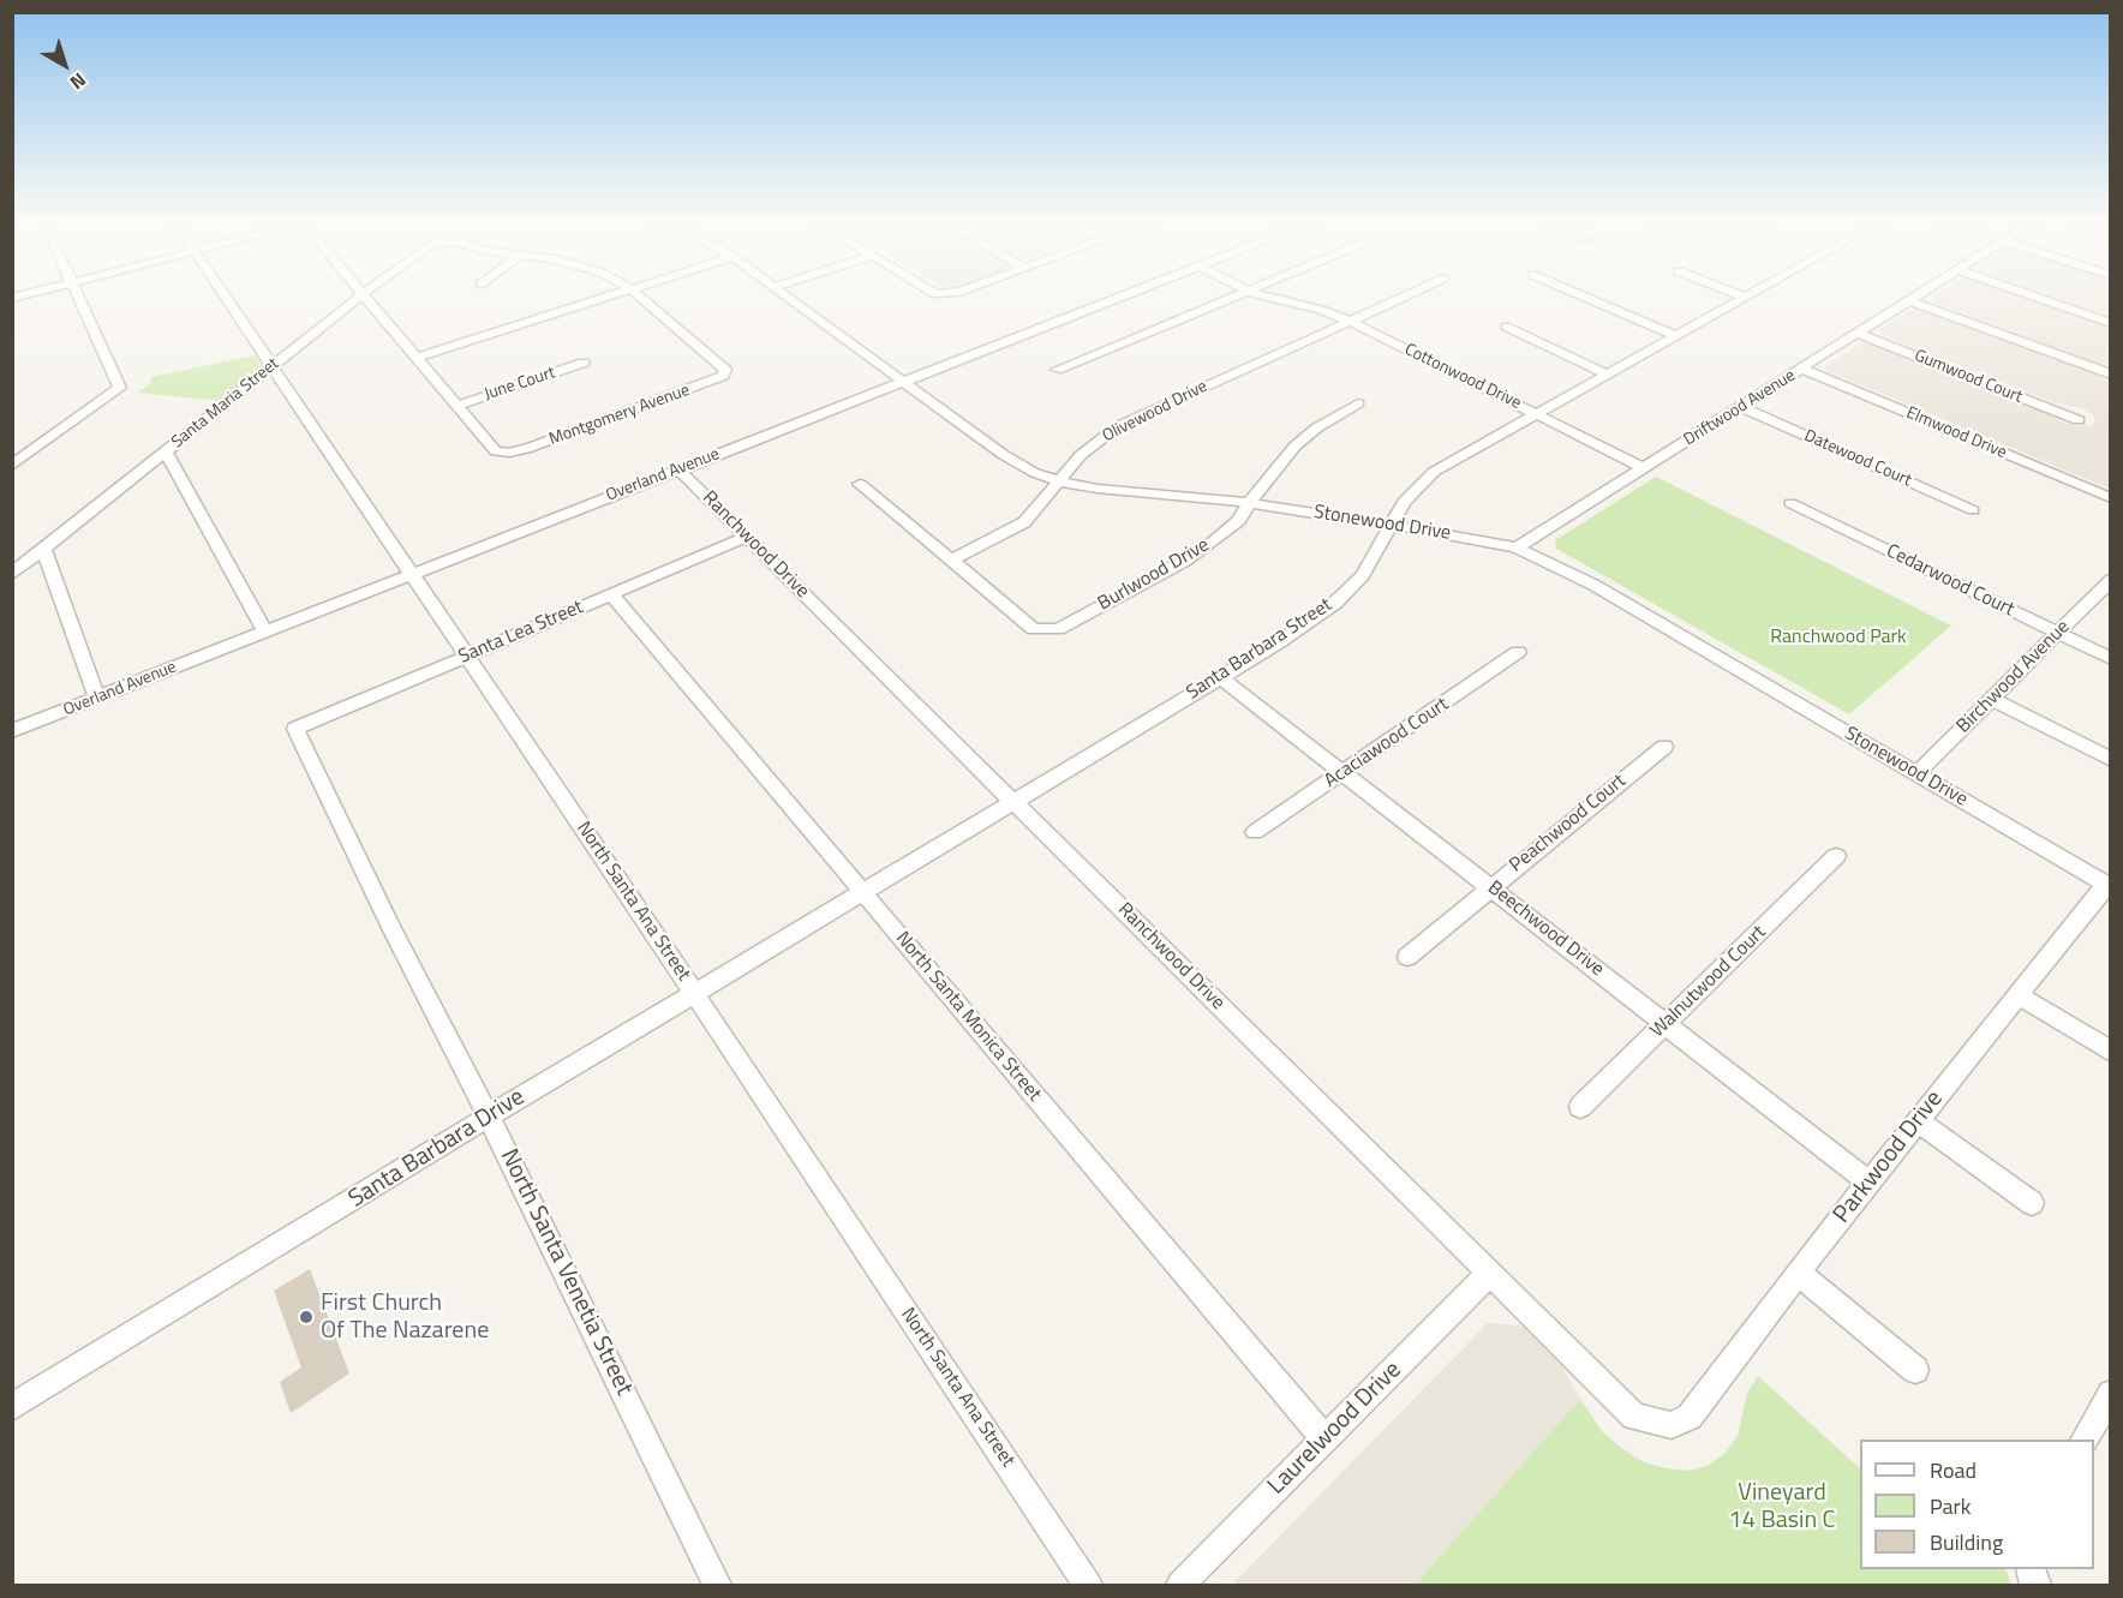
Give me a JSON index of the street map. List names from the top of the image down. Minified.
{"streets":{"street":["Cottonwood Drive","Gumwood Court","June Court","Santa Maria Street","Driftwood Avenue","Olivewood Drive","Montgomery Avenue","Elmwood Drive","Datewood Court","Overland Avenue","Stonewood Drive","Ranchwood Drive","Burlwood Drive","Cedarwood Court","Santa Lea Street","Santa Barbara Street","Birchwood Avenue","Acaciawood Court","Peachwood Court","North Santa Ana Street","Beechwood Drive","Walnutwood Court","North Santa Monica Street","Santa Barbara Drive","Parkwood Drive","North Santa Venetia Street","Laurelwood Drive"]},"crossings":[["Cottonwood Drive","Driftwood Avenue"],["Cottonwood Drive","Olivewood Drive"],["Cottonwood Drive","Santa Barbara Street"],["Gumwood Court","Driftwood Avenue"],["June Court","Montgomery Avenue"],["Santa Maria Street","North Santa Ana Street"],["Driftwood Avenue","Elmwood Drive"],["Driftwood Avenue","Datewood Court"],["Driftwood Avenue","Stonewood Drive"],["Olivewood Drive","Stonewood Drive"],["Olivewood Drive","Burlwood Drive"],["Overland Avenue","Stonewood Drive"],["Overland Avenue","Ranchwood Drive"],["Overland Avenue","North Santa Ana Street"],["Stonewood Drive","Burlwood Drive"],["Stonewood Drive","Santa Barbara Street"],["Stonewood Drive","Birchwood Avenue"],["Stonewood Drive","Parkwood Drive"],["Ranchwood Drive","Santa Lea Street"],["Ranchwood Drive","Santa Barbara Street"],["Ranchwood Drive","Parkwood Drive"],["Ranchwood Drive","Laurelwood Drive"],["Cedarwood Court","Birchwood Avenue"],["Santa Lea Street","North Santa Ana Street"],["Santa Lea Street","North Santa Monica Street"],["Santa Lea Street","North Santa Venetia Street"],["Santa Barbara Street","Beechwood Drive"],["Santa Barbara Street","North Santa Monica Street"],["Santa Barbara Street","Santa Barbara Drive"],["Acaciawood Court","Beechwood Drive"],["Peachwood Court","Beechwood Drive"],["North Santa Ana Street","Santa Barbara Drive"],["Beechwood Drive","Walnutwood Court"],["Beechwood Drive","Parkwood Drive"],["North Santa Monica Street","Santa Barbara Drive"],["North Santa Monica Street","Laurelwood Drive"],["Santa Barbara Drive","North Santa Venetia Street"]],"parks":["Ranchwood Park","Vineyard 14 Basin C"],"places":["First Church Of The Nazarene"],"legend":["Road","Park","Building"],"north":"bottom right"}
